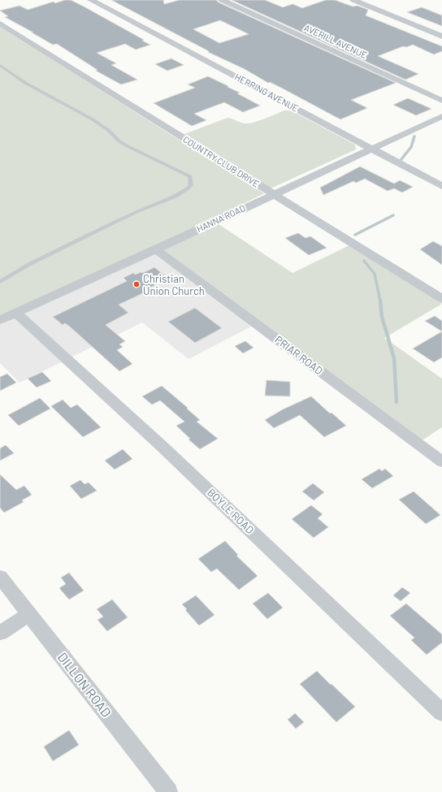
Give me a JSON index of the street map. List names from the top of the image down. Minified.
{"streets":{"street":["AVERILL AVENUE","HERRING AVENUE","COUNTRY CLUB DRIVE","HANNA ROAD","PRIAR ROAD","BOYLE ROAD","DILLON ROAD"]},"crossings":[["HERRING AVENUE","HANNA ROAD"],["COUNTRY CLUB DRIVE","HANNA ROAD"],["HANNA ROAD","PRIAR ROAD"],["HANNA ROAD","BOYLE ROAD"]],"places":["Christian Union Church"]}
